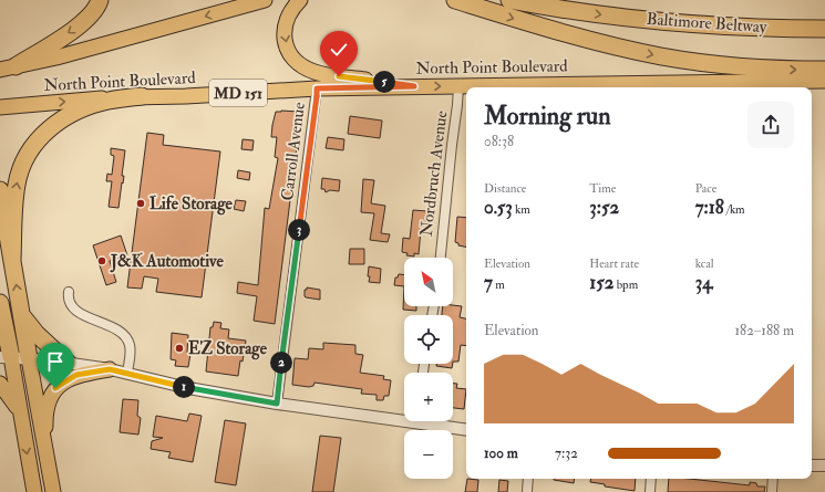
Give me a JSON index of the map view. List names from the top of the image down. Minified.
{"streets":{"highway":["Baltimore Beltway"],"main road":["North Point Boulevard","MD 151"],"street":["Carroll Avenue","Nordbruch Avenue"]},"crossings":[["North Point Boulevard","Carroll Avenue"],["North Point Boulevard","Nordbruch Avenue"]],"places":["Life Storage","J&K Automotive","EZ Storage"],"north":"top left","page":{"pins":["5","3","2","1"],"heading":["Morning run","08:38"],"stats":[["Distance","0.53 km"],["Time","3:52"],["Pace","7:18 /km"],["Elevation","7 m"],["Heart rate","152 bpm"],["kcal","34"]],"map_buttons":["+","−"],"chart":["Elevation","182–188 m"],"list":[{"name":"100 m","note":"7:32"}]}}
